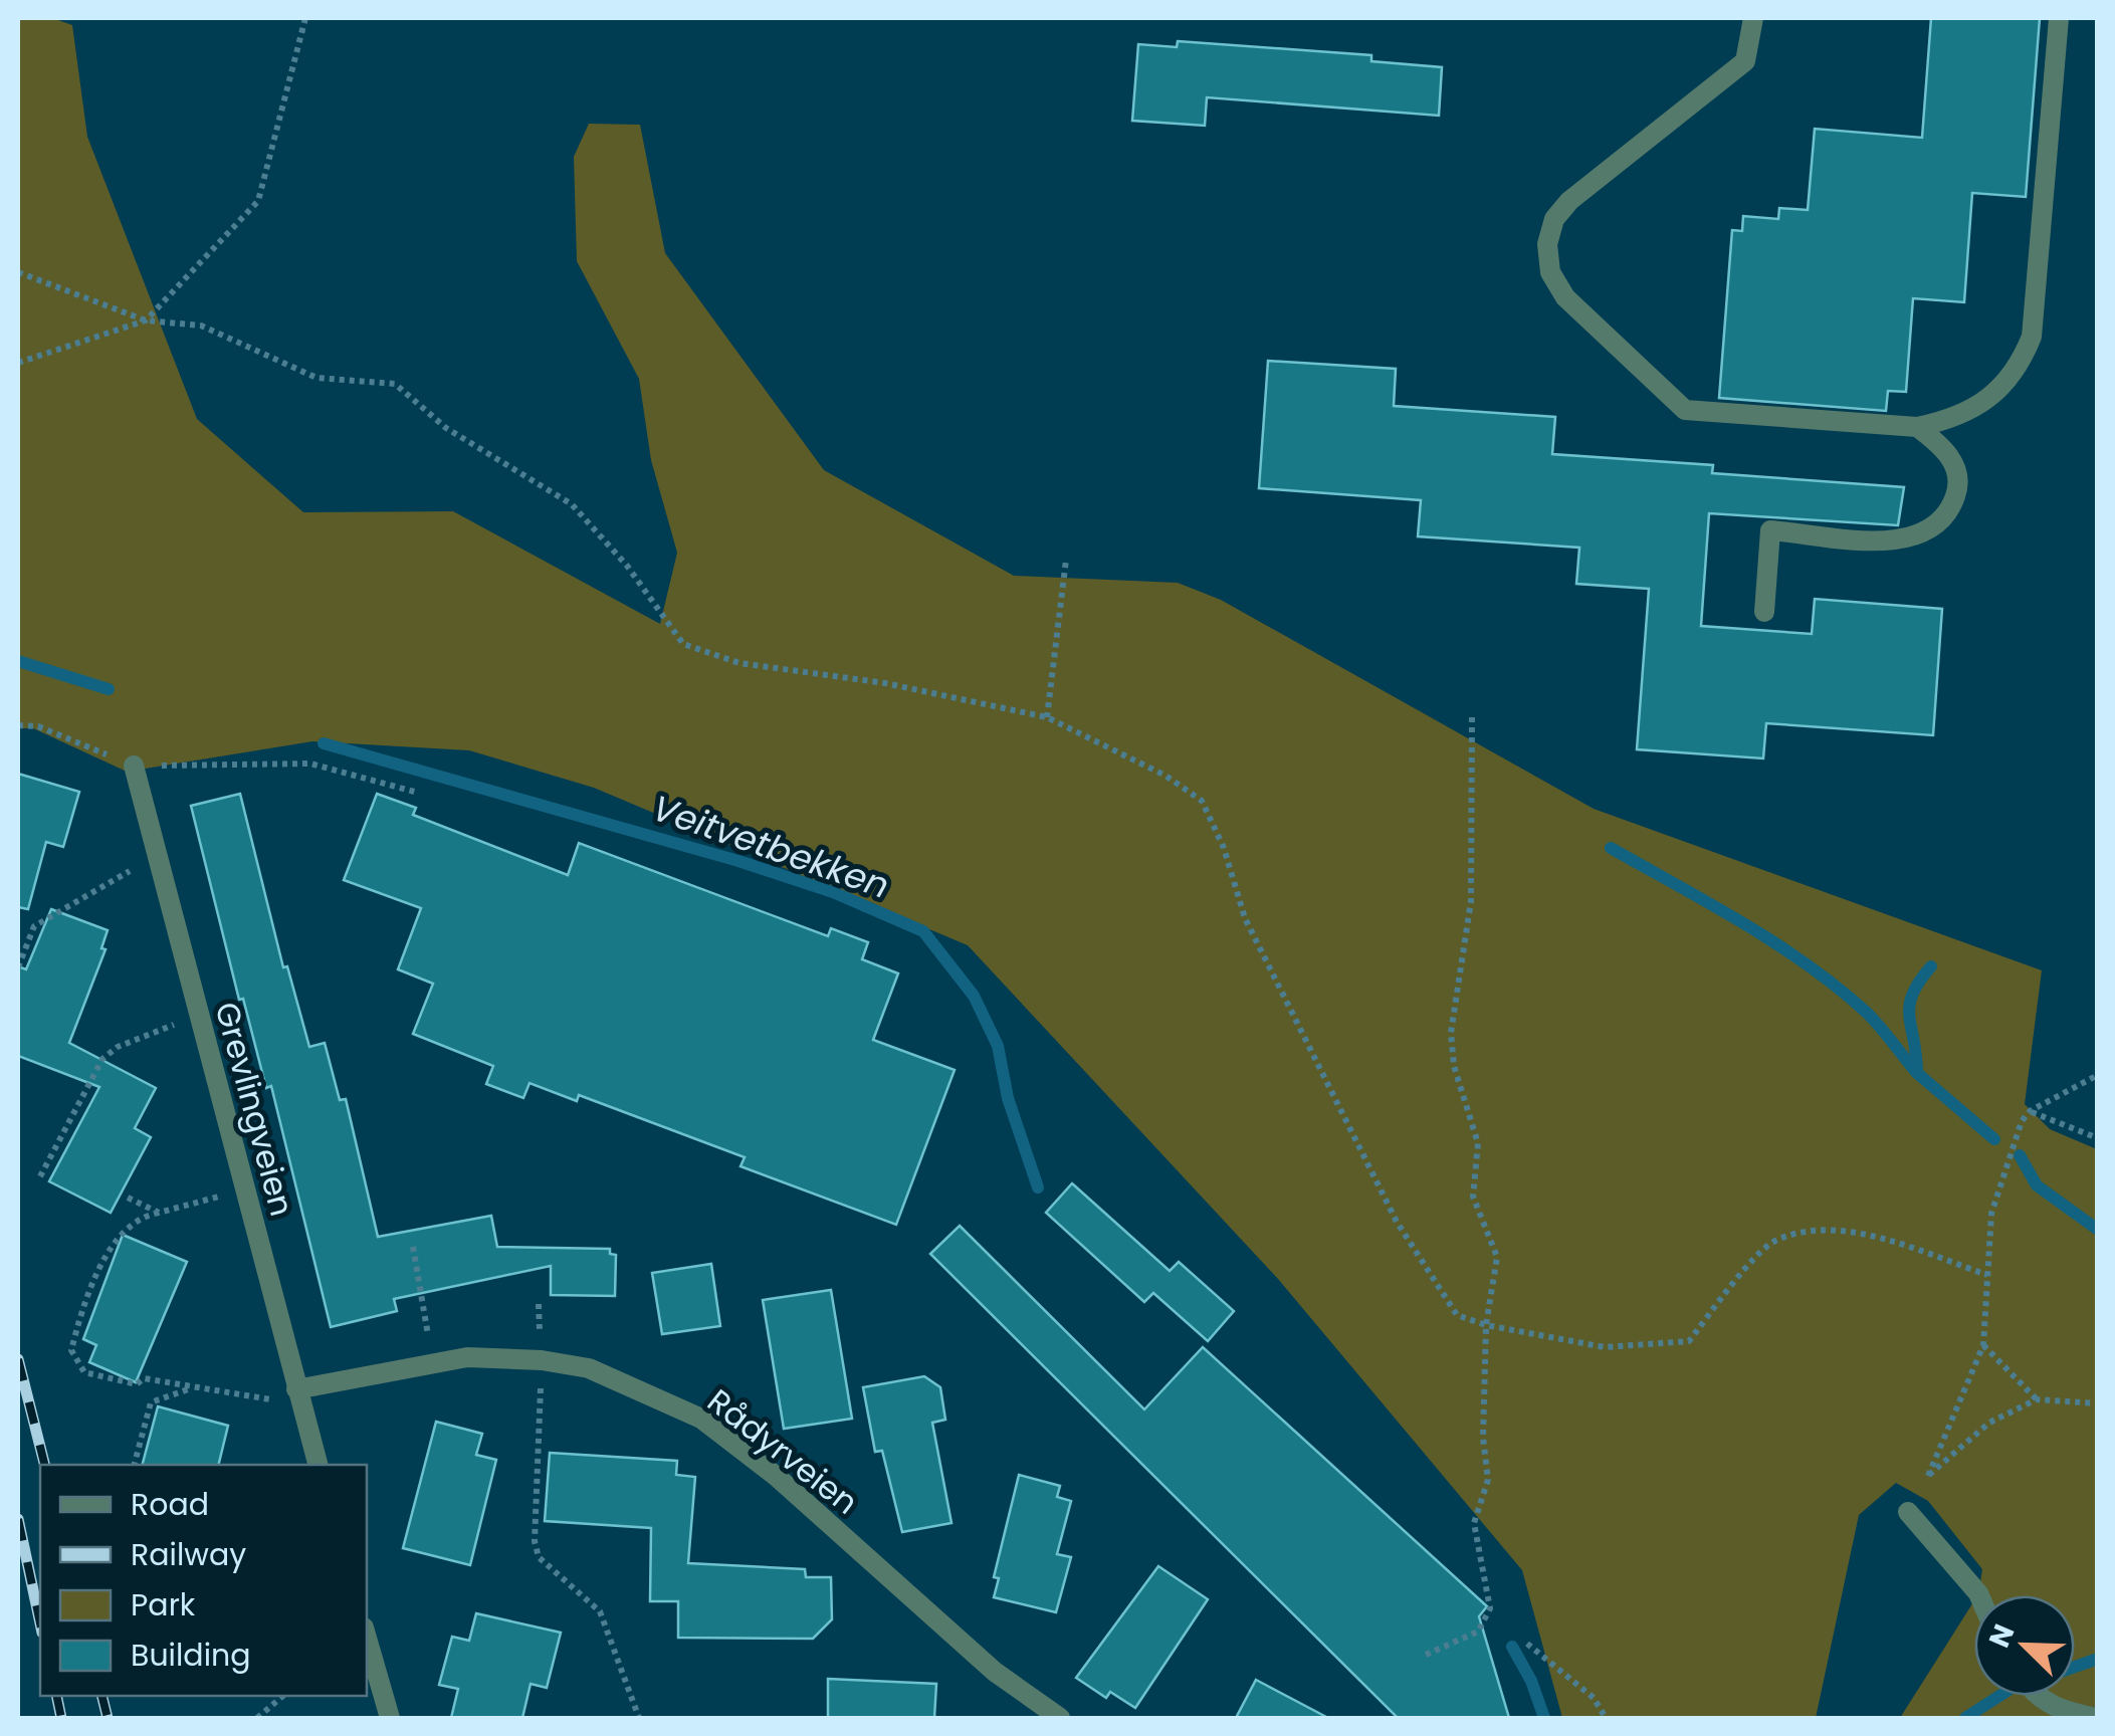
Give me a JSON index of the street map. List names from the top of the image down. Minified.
{"streets":{"street":["Grevlingveien","Rådyrveien"]},"crossings":[["Grevlingveien","Rådyrveien"]],"water":["Veitvetbekken"],"legend":["Road","Railway","Park","Building"],"north":"top left"}
